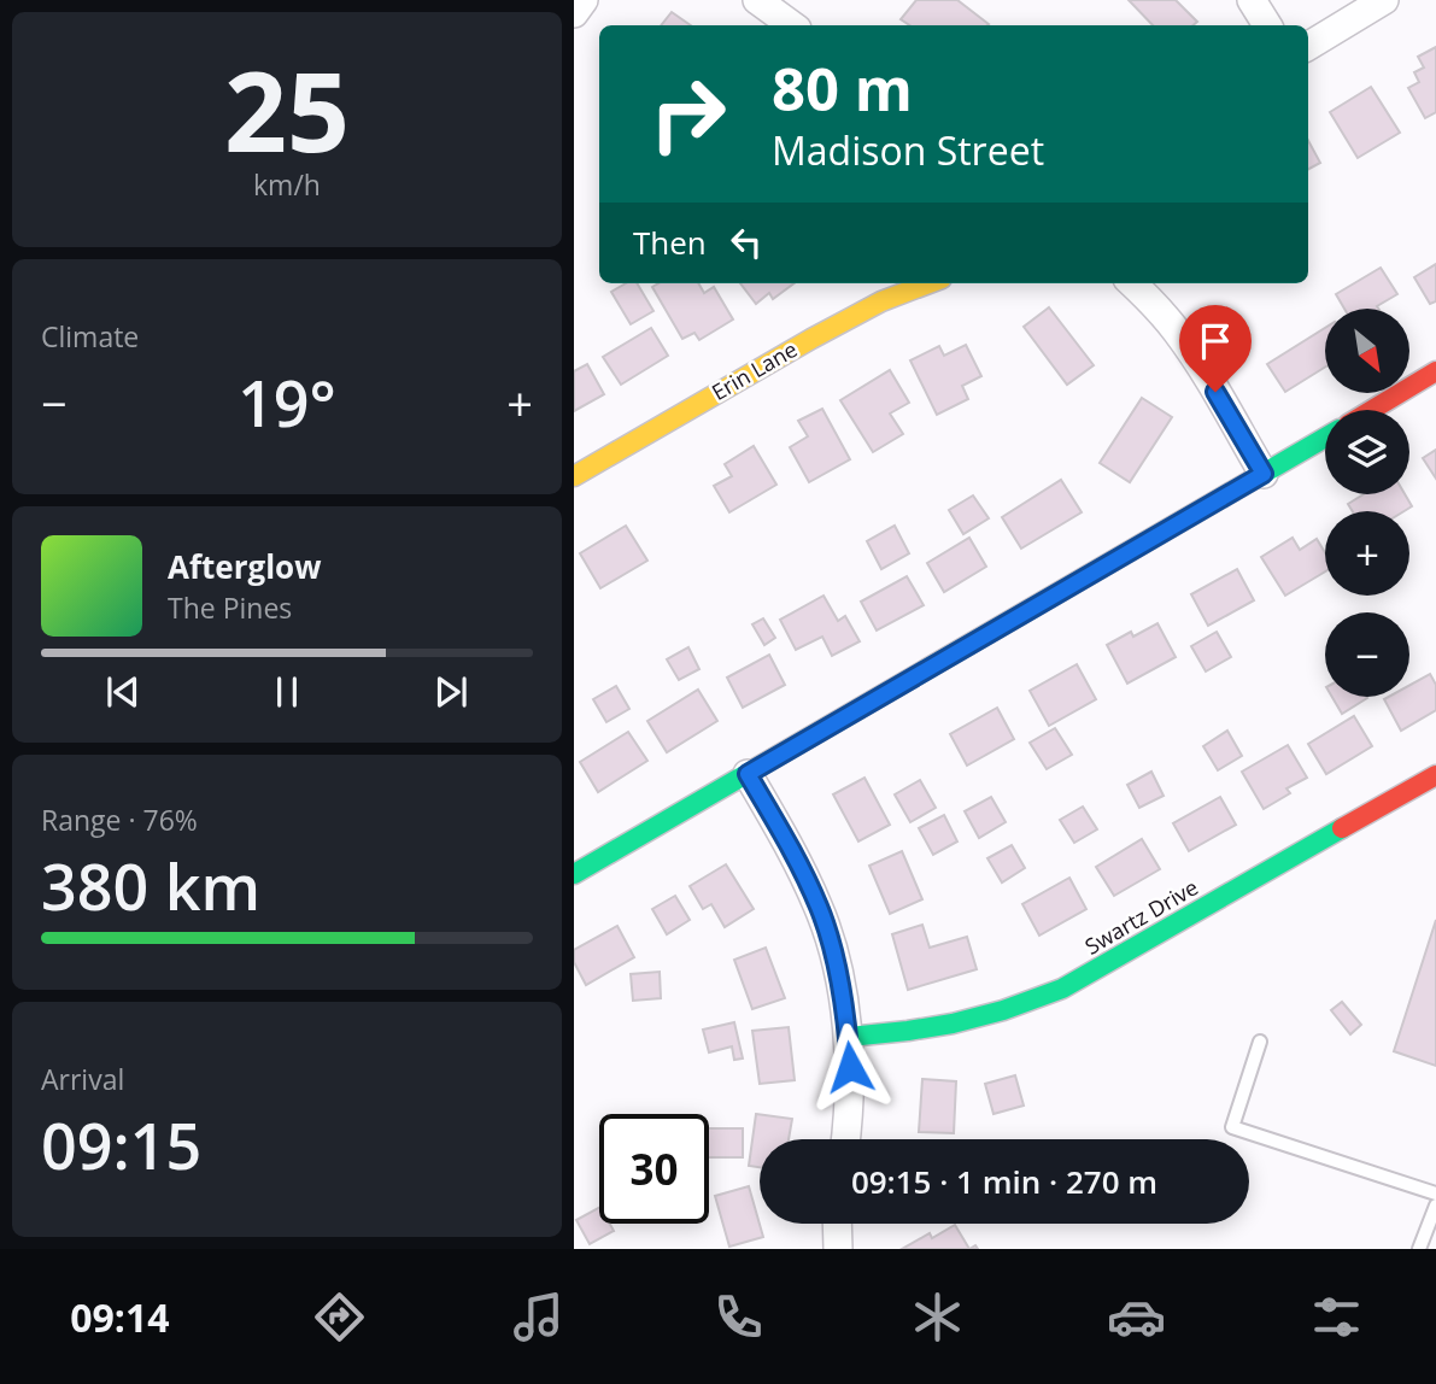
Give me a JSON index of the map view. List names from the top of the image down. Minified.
{"streets":{"street":["Erin Lane","Swartz Drive"]},"north":"bottom right","page":{"tile":[["25","km/h"],"Climate",["Range · 76%","380 km"],["Arrival","09:15"]],"turn":["80 m","Madison Street"],"then":"Then","map_buttons":["+","−"],"heat":["−","19°","+"],"song":["Afterglow","The Pines"],"limit":"30","trip":"09:15 · 1 min · 270 m","tabs":"09:14"}}
